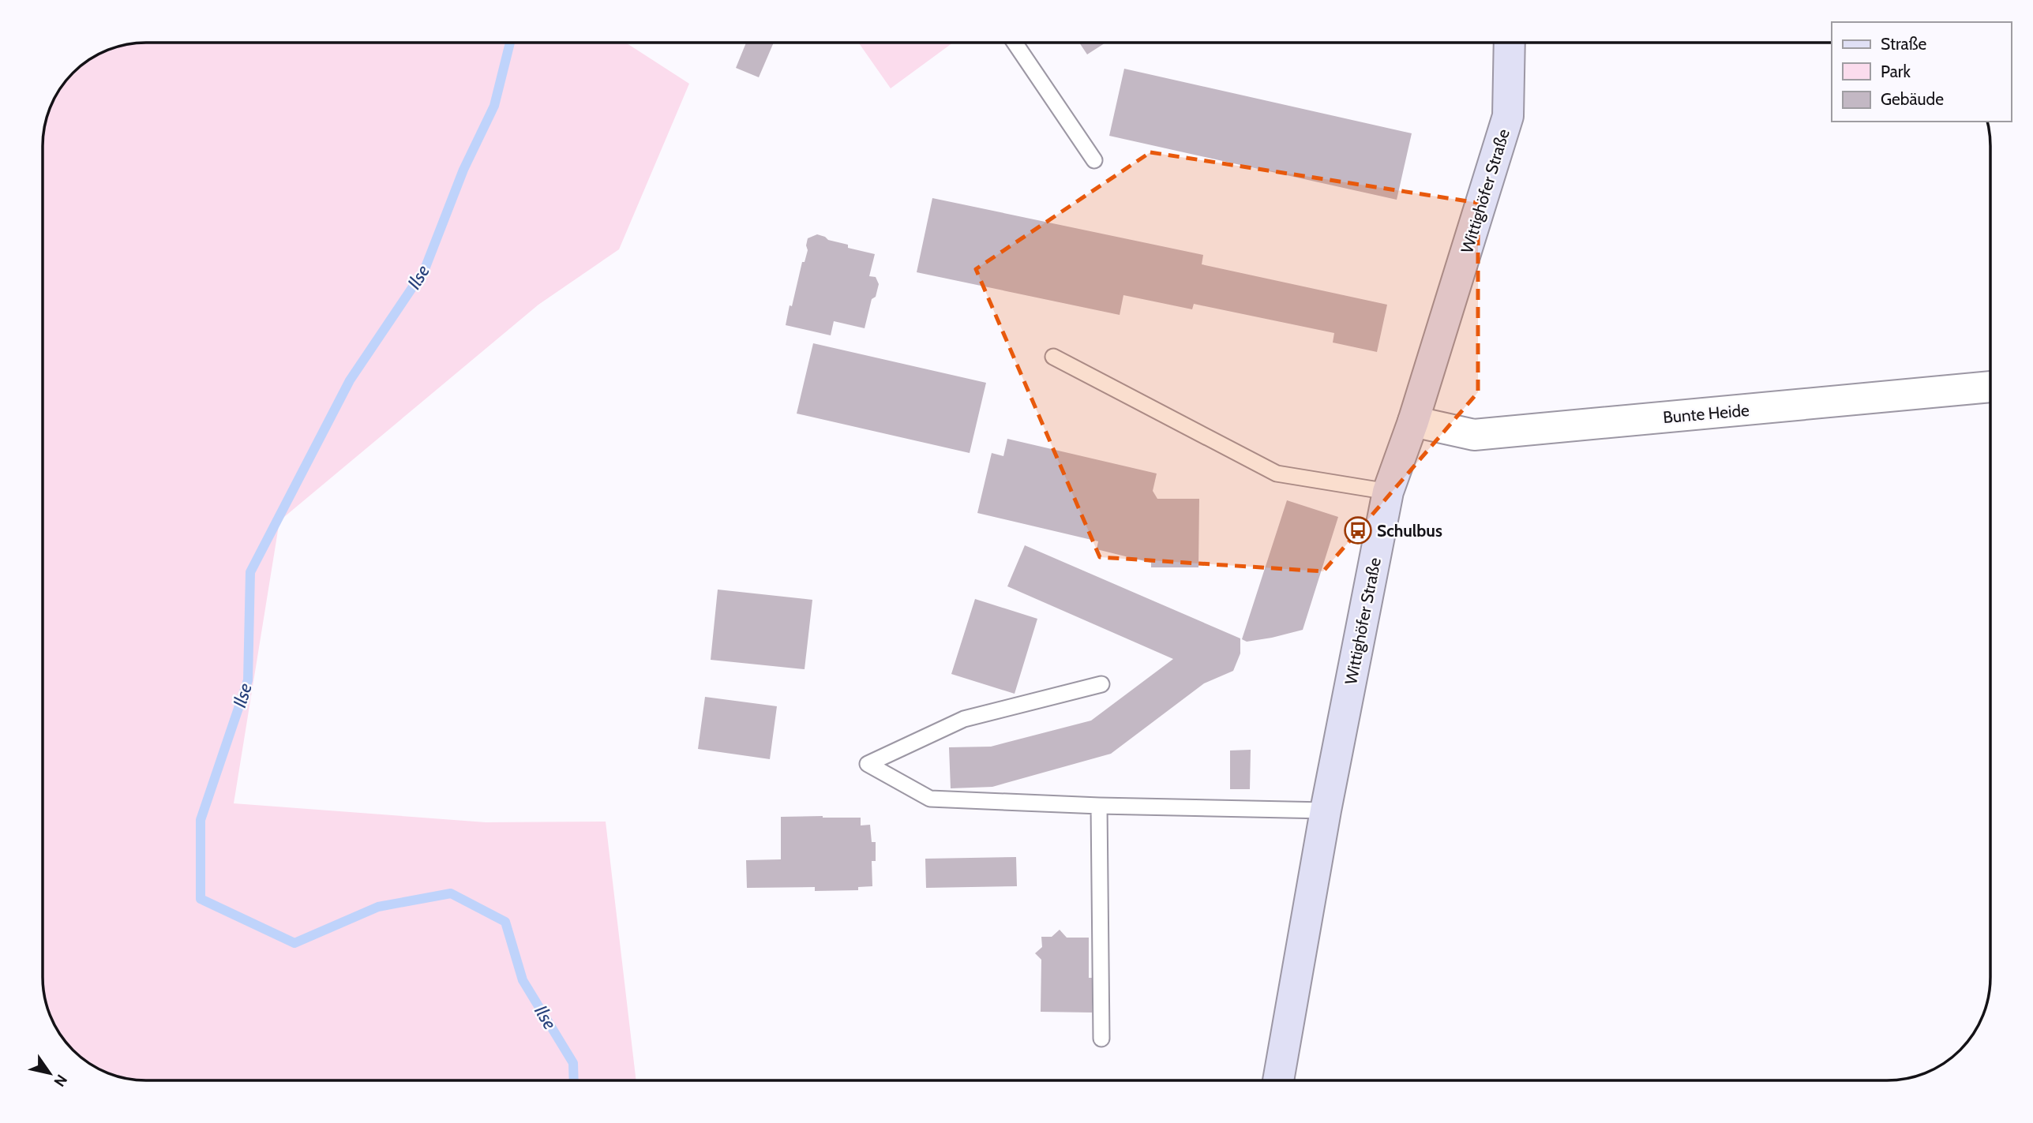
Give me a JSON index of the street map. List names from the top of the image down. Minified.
{"streets":{"main road":["Wittighöfer Straße"],"street":["Bunte Heide"]},"crossings":[["Wittighöfer Straße","Bunte Heide"]],"water":["Ilse"],"places":{"bus stop":["Schulbus"]},"legend":["Straße","Park","Gebäude"],"north":"bottom right"}
